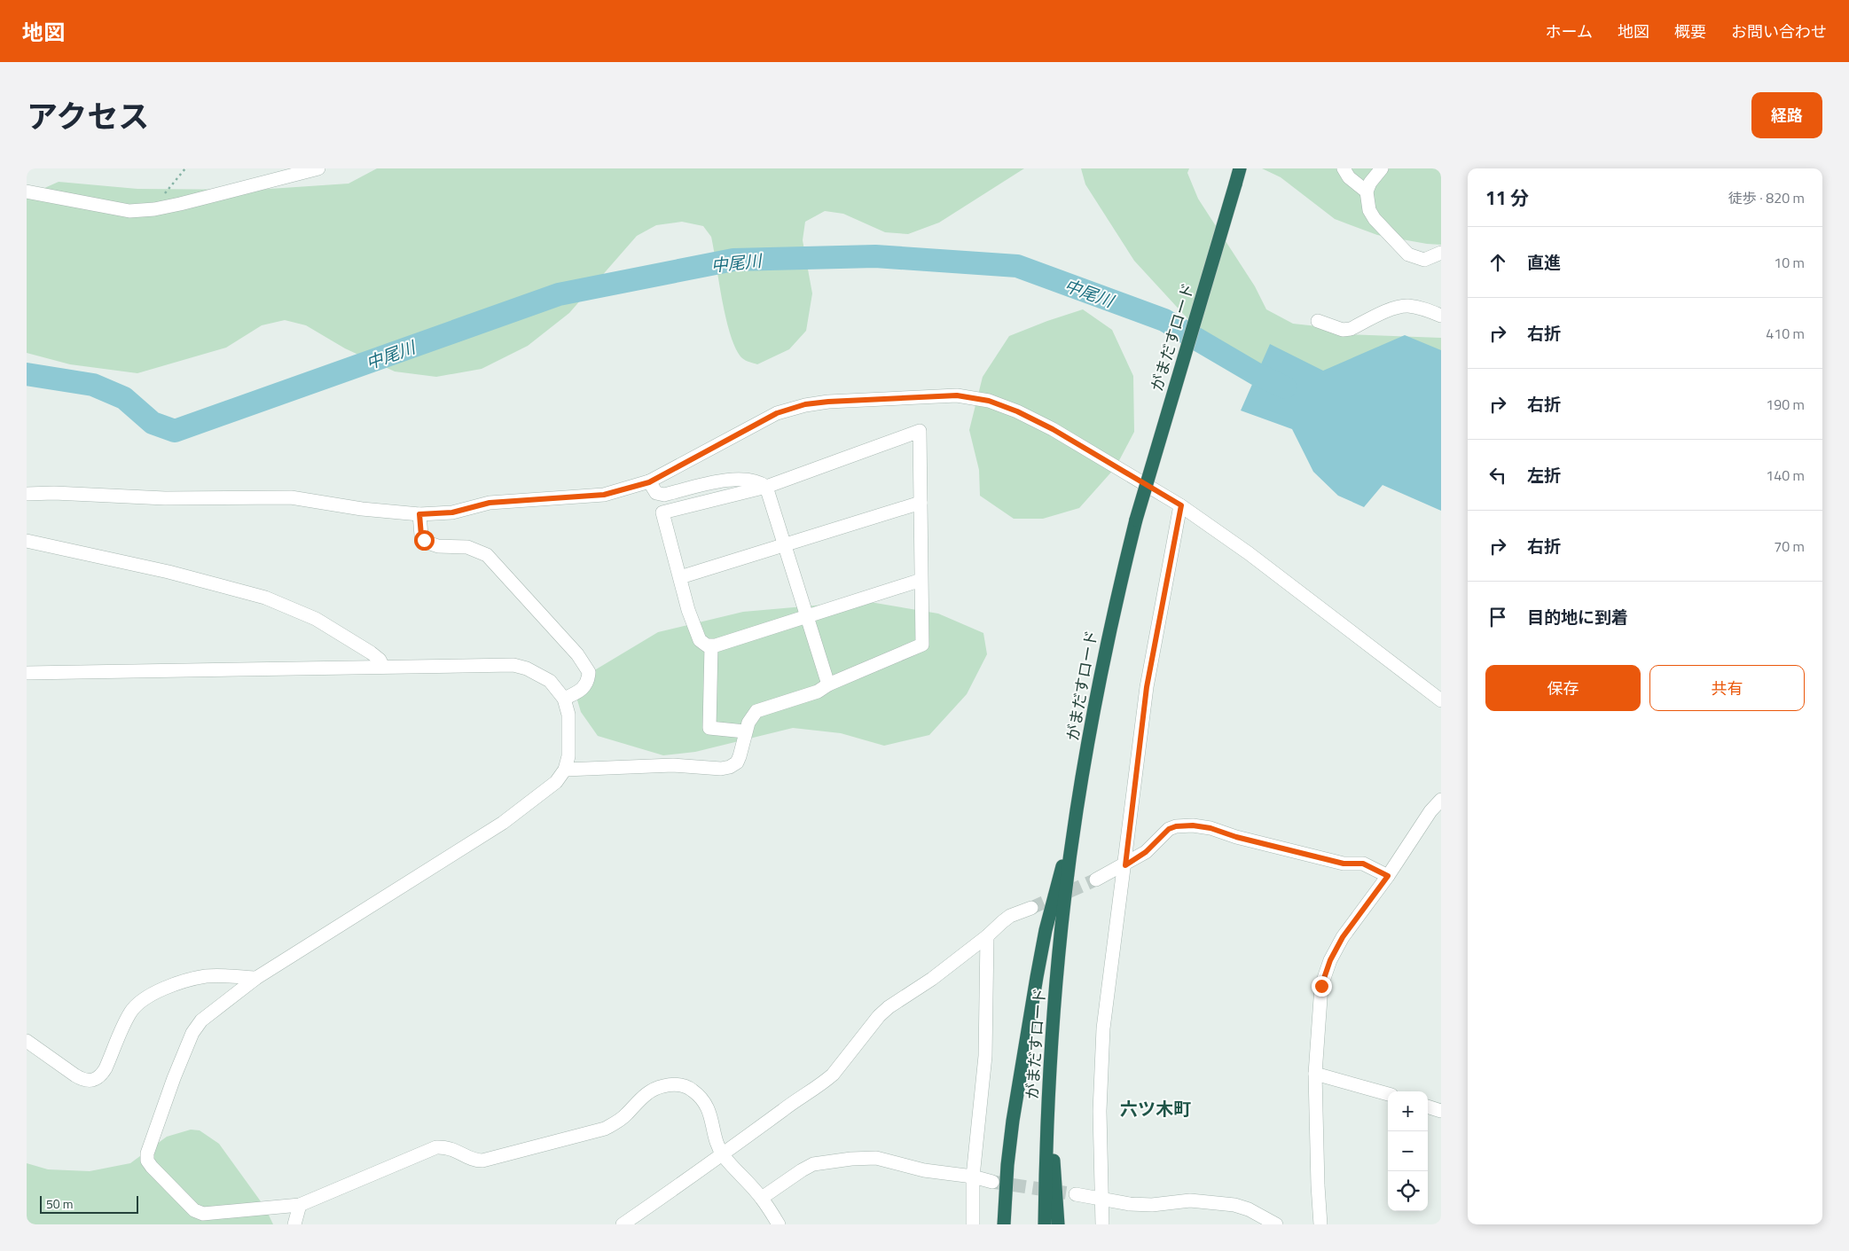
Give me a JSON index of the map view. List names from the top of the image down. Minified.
{"streets":{"highway":["がまだすロード"]},"districts":["六ツ木町"],"water":["中尾川"],"scale_bar":"50 m","page":{"header":"地図","nav":["ホーム","地図","概要","お問い合わせ"],"title":"アクセス","buttons":["経路",["保存","共有"]],"heading":["11 分","徒歩 · 820 m"],"list":[["直進","10 m"],["右折","410 m"],["右折","190 m"],["左折","140 m"],["右折","70 m"],"目的地に到着"],"map_buttons":["+","−"],"scale":"50 m"}}
